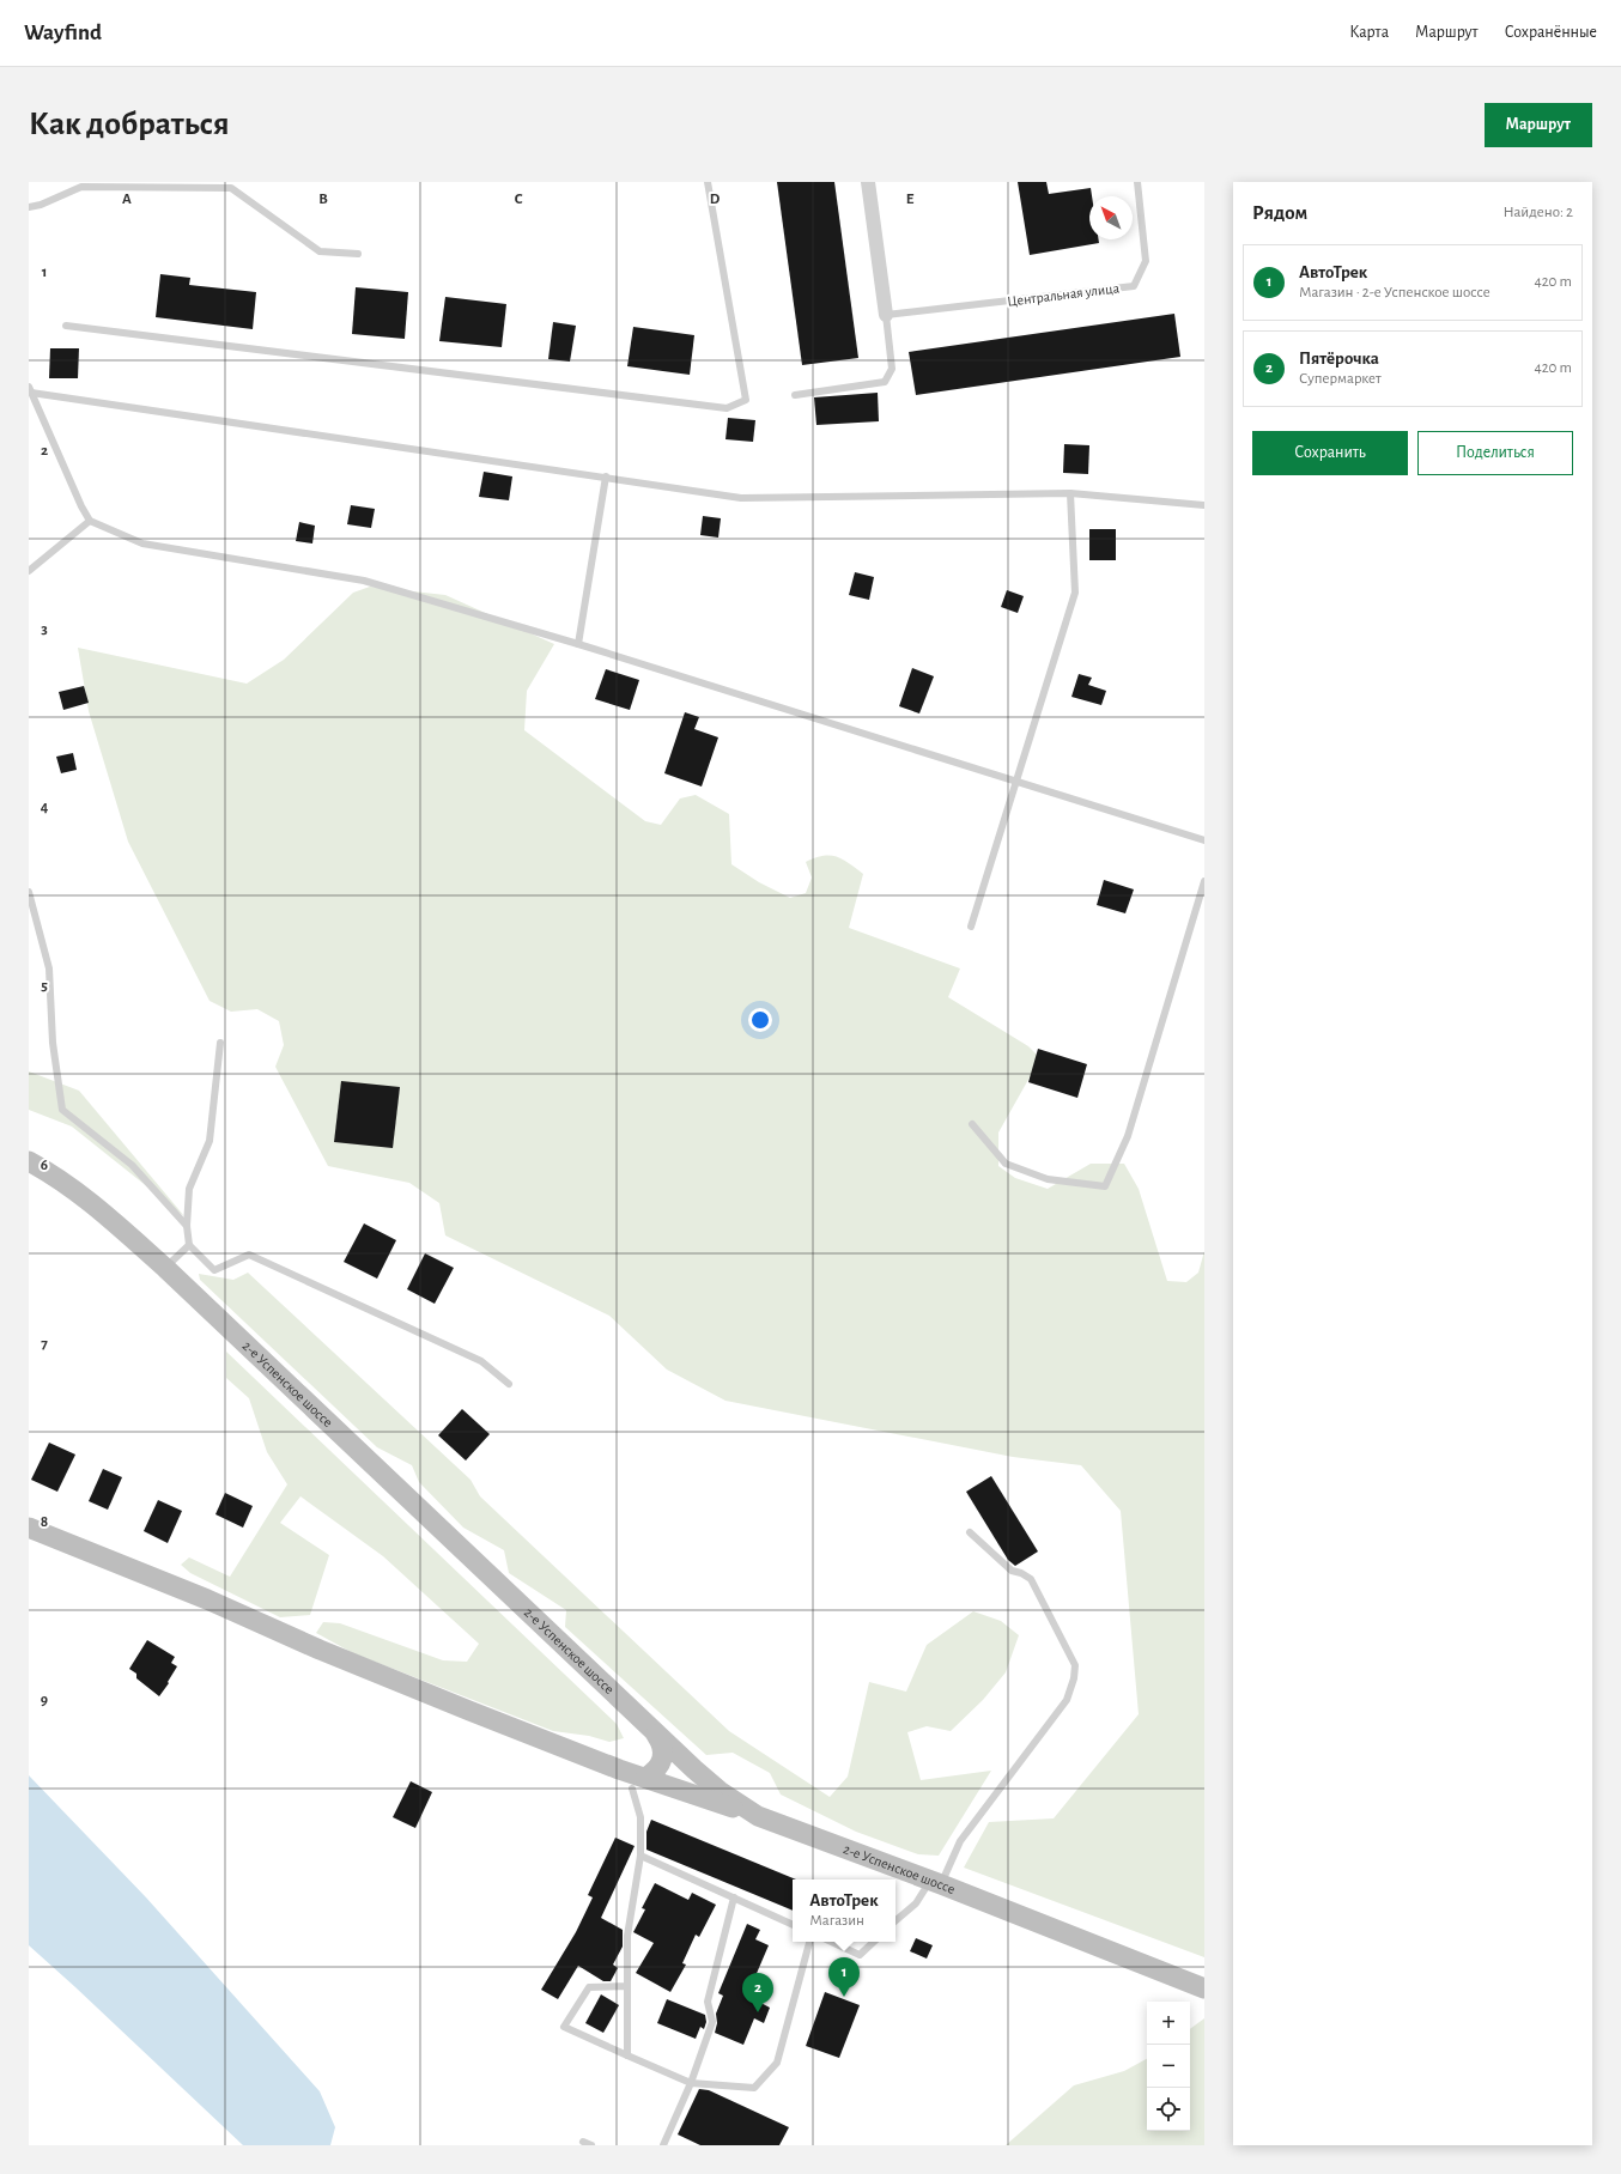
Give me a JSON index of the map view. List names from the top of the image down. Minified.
{"streets":{"main road":["2-е Успенское шоссе"],"lane":["Центральная улица"]},"north":"top left","page":{"header":"Wayfind","nav":["Карта","Маршрут","Сохранённые"],"buttons":["Маршрут",["Сохранить","Поделиться"]],"title":"Как добраться","heading":["Рядом","Найдено: 2"],"list":[{"mark":"1","name":"АвтоТрек","note":"Магазин · 2-е Успенское шоссе","value":"420 m"},{"mark":"2","name":"Пятёрочка","note":"Супермаркет","value":"420 m"}],"popup":["АвтоТрек","Магазин"],"pins":["1","2"],"map_buttons":["+","−"]},"grid":{"columns":["A","B","C","D","E"],"rows":["1","2","3","4","5","6","7","8","9"]}}
